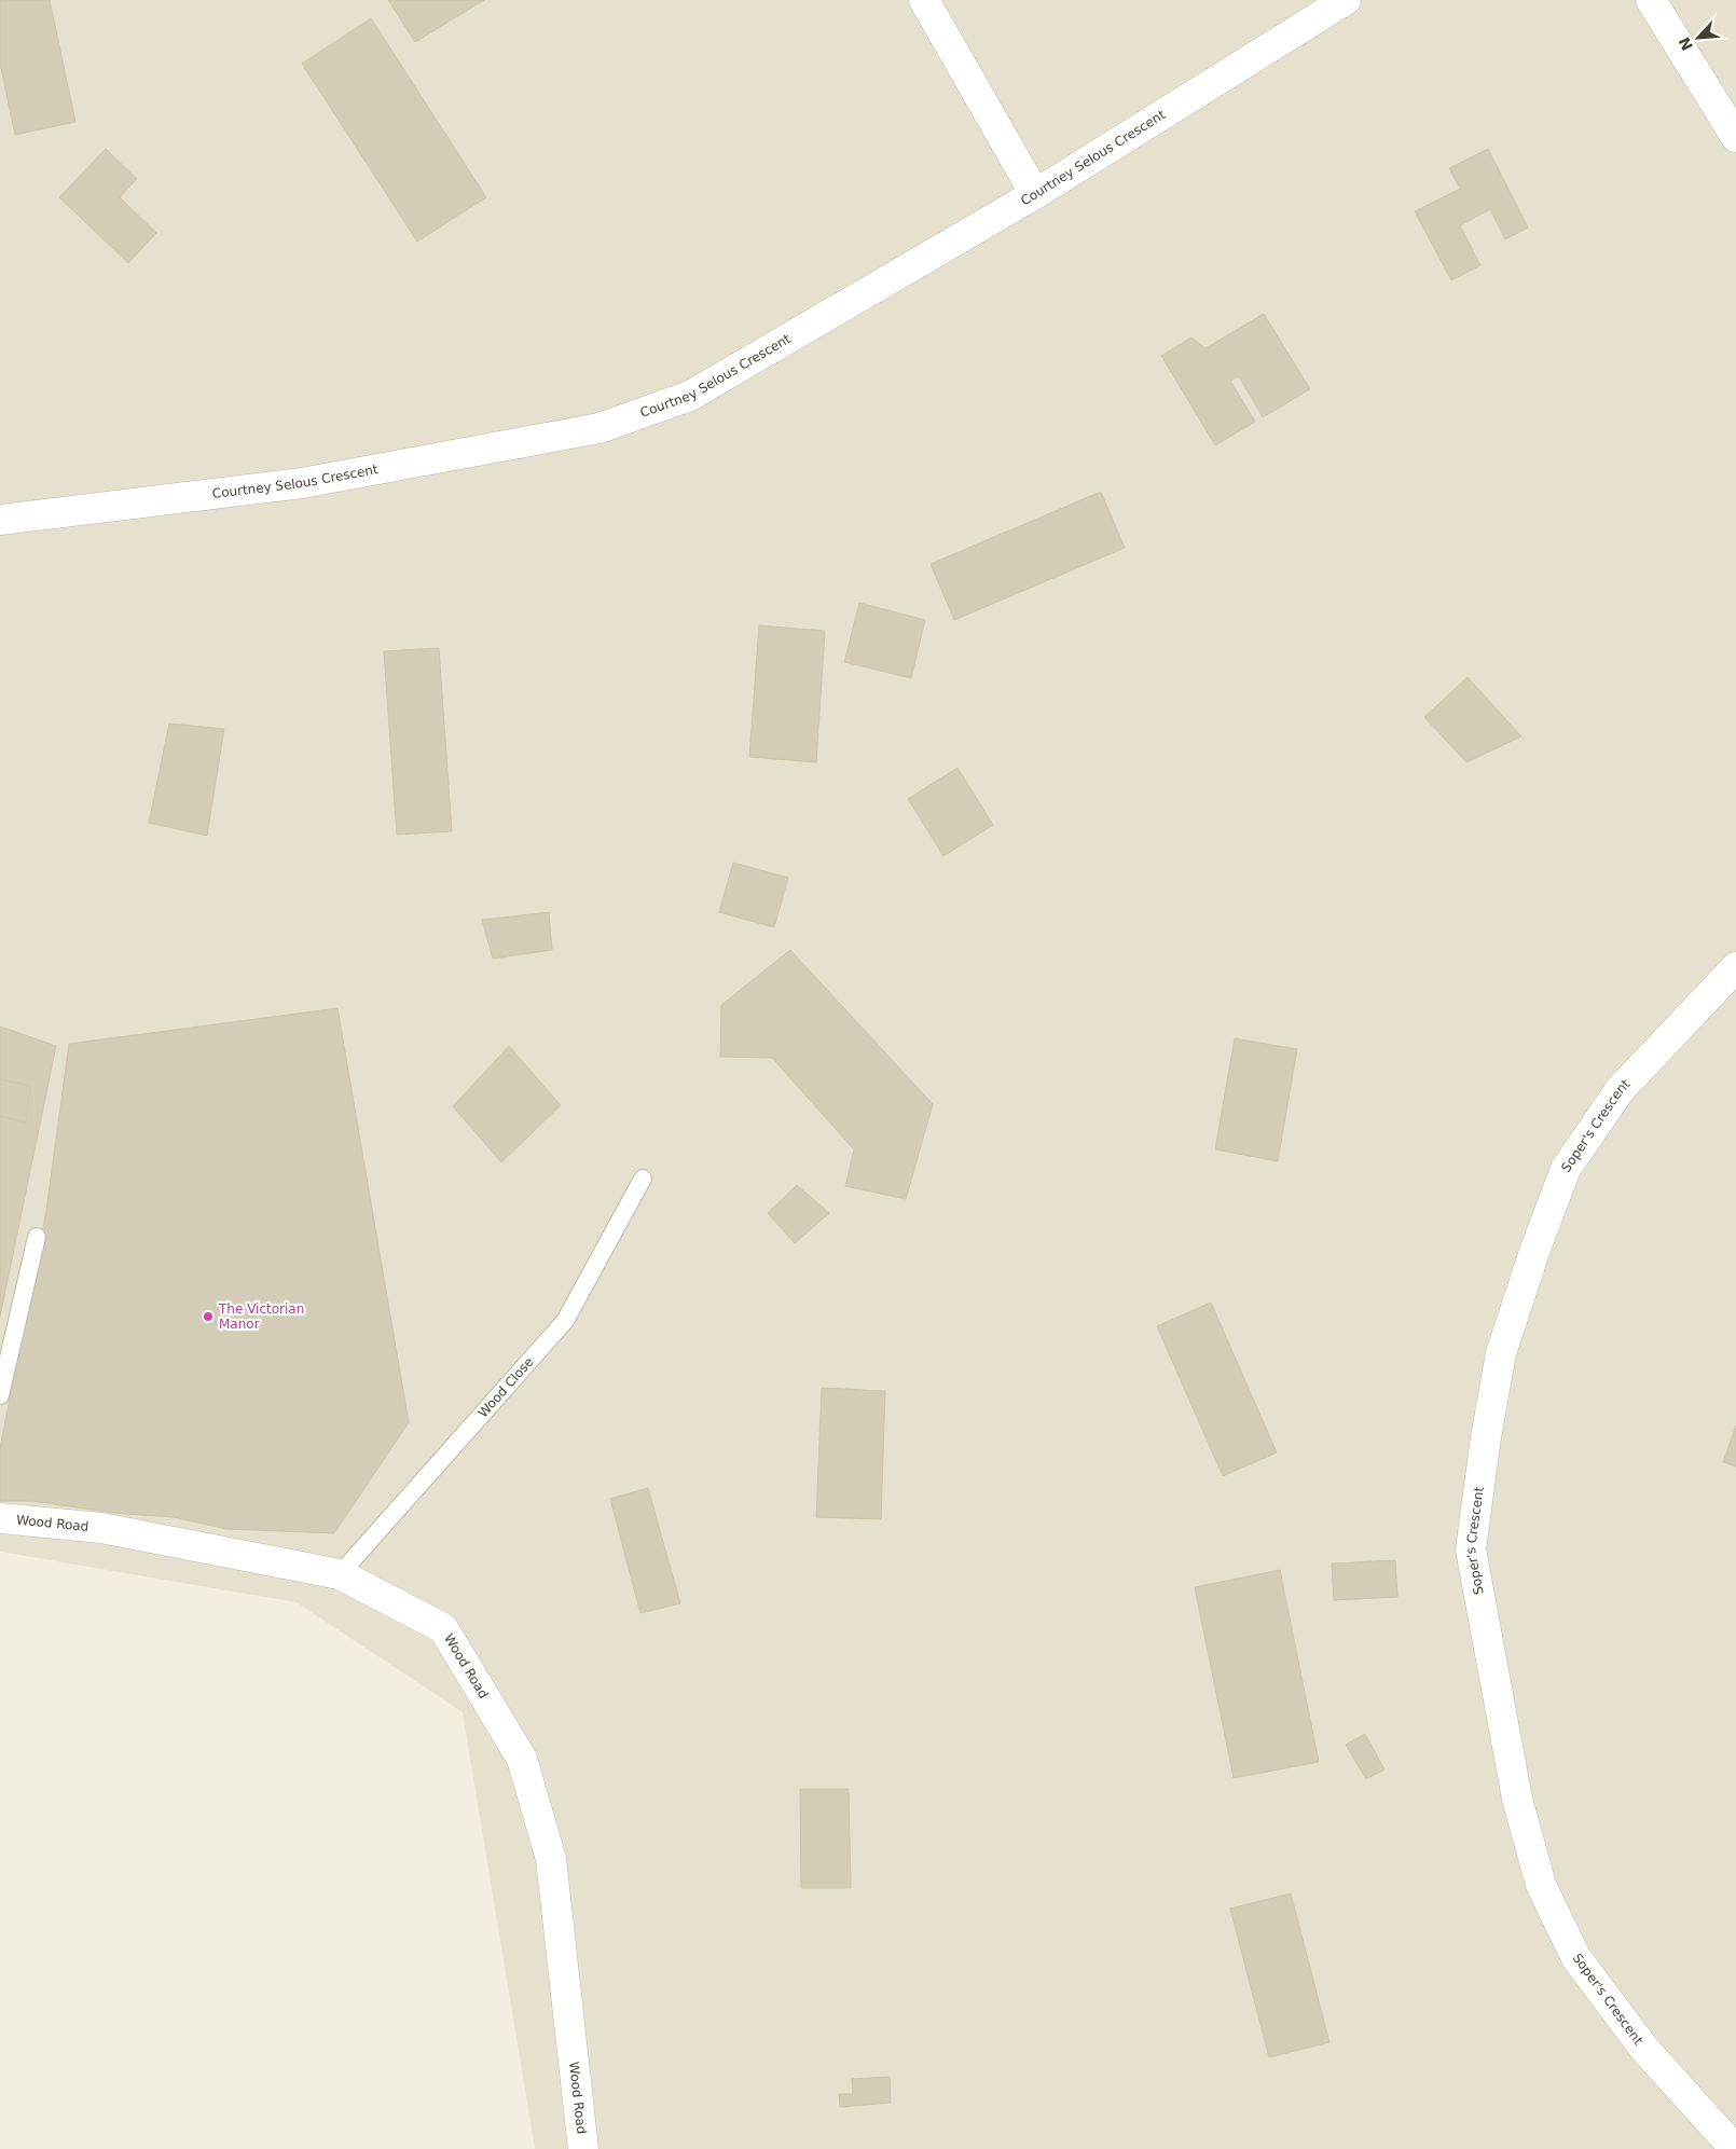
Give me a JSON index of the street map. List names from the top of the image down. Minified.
{"streets":{"street":["Courtney Selous Crescent","Soper's Crescent","Wood Road"],"lane":["Wood Close"]},"crossings":[["Wood Close","Wood Road"]],"places":["The Victorian Manor"],"north":"bottom left"}
